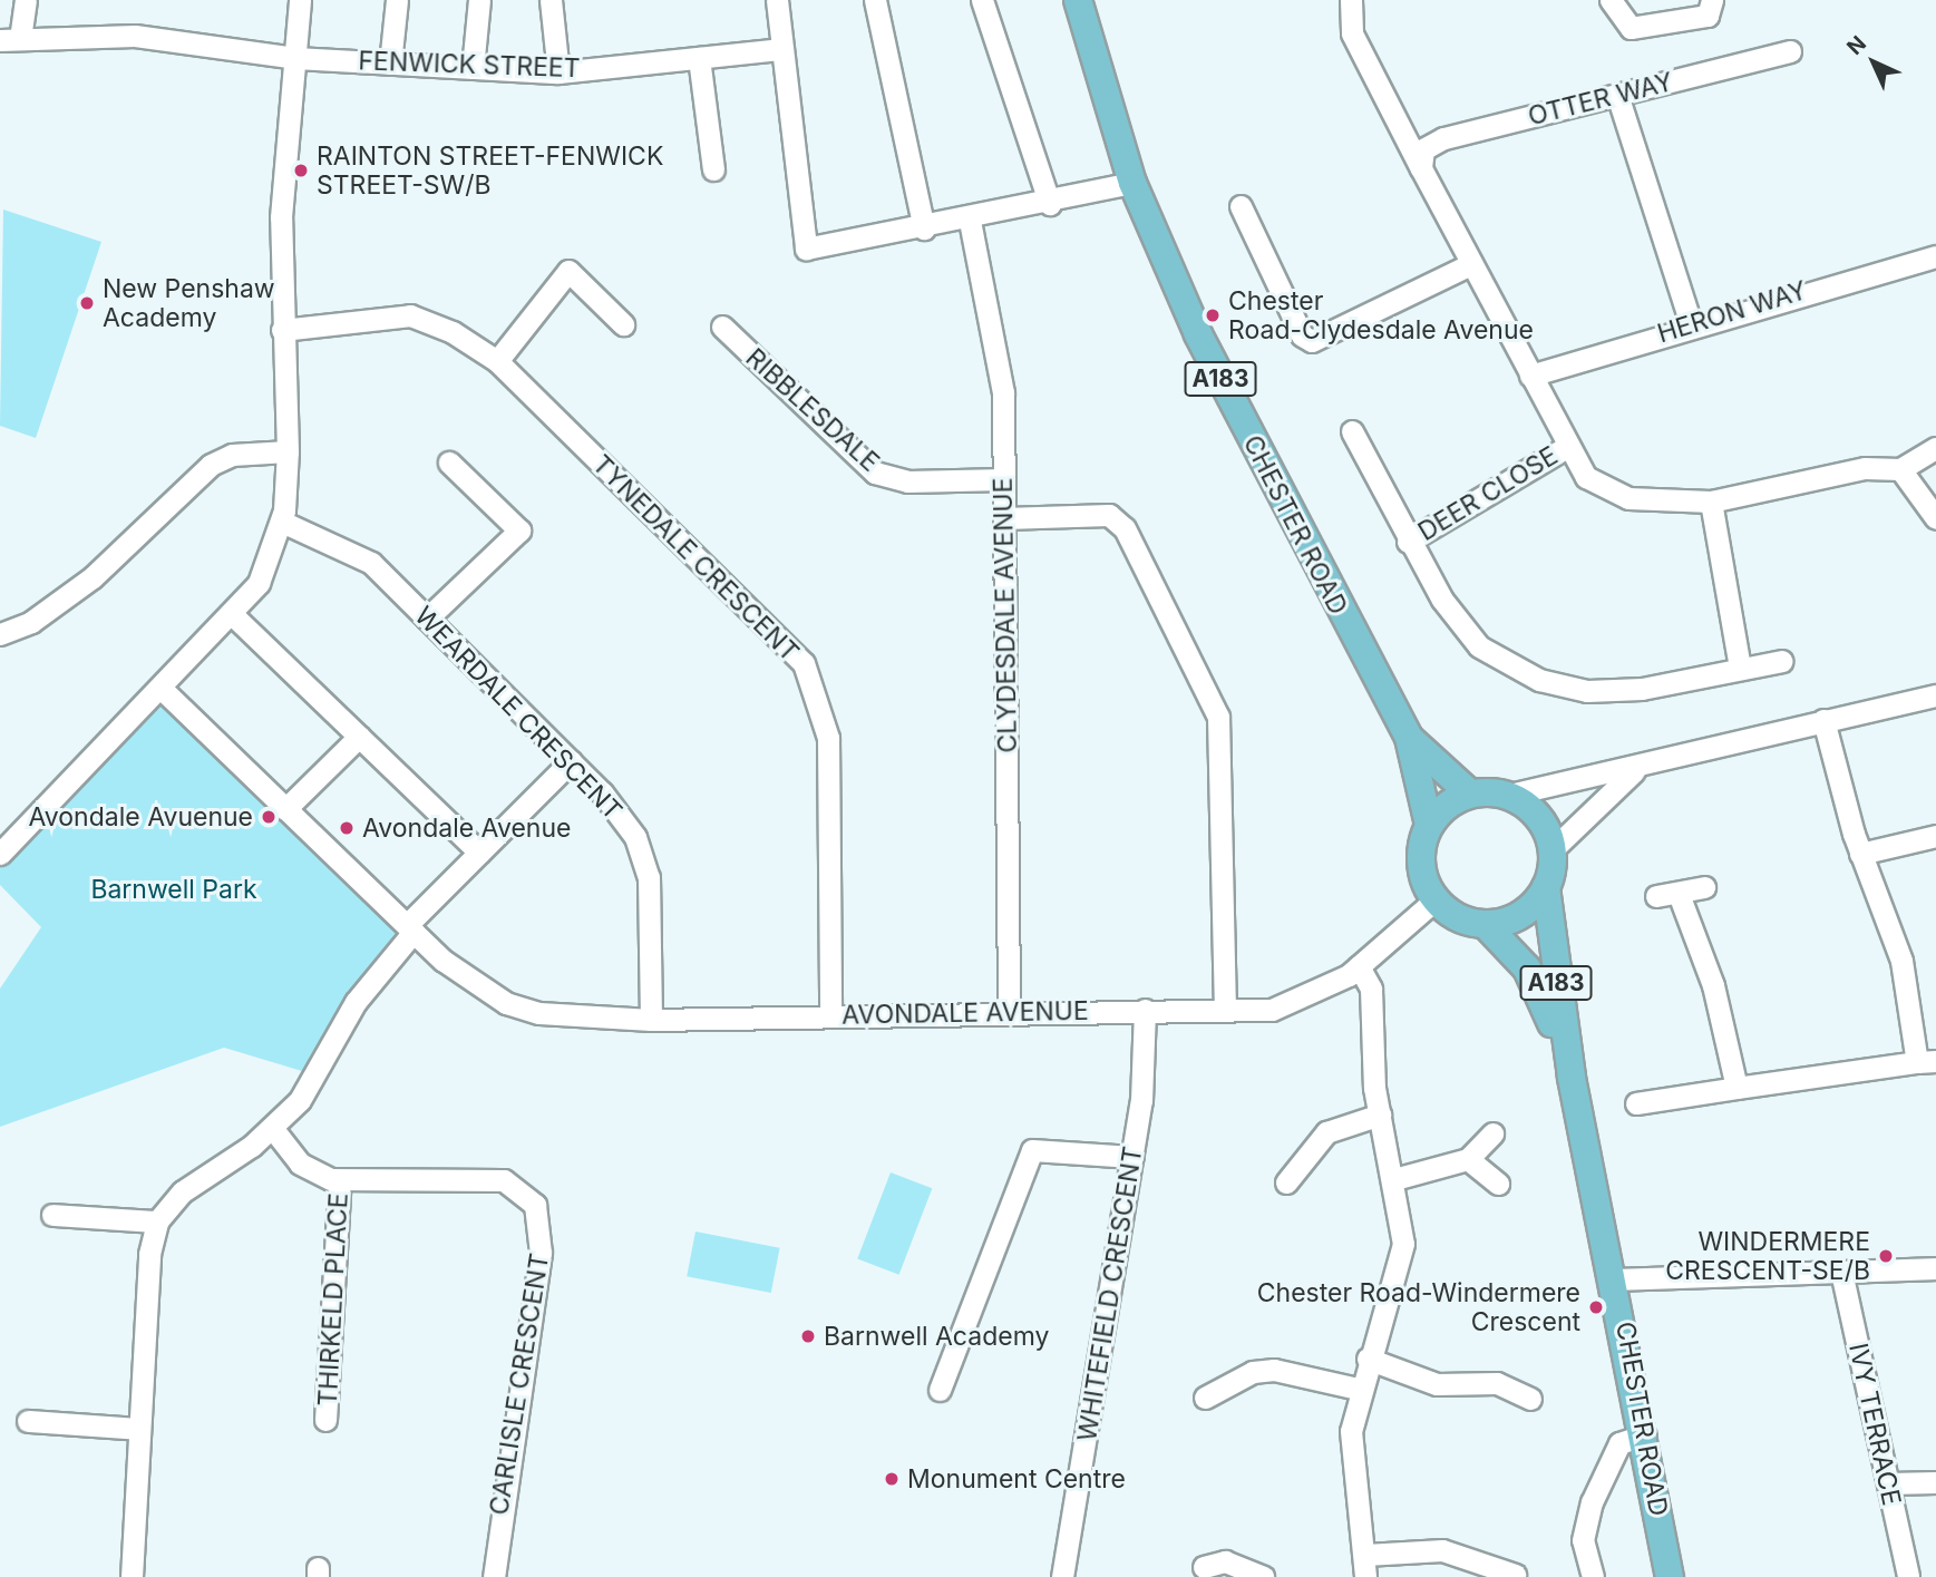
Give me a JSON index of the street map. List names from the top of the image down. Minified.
{"streets":{"main road":["A183","CHESTER ROAD"],"street":["FENWICK STREET","OTTER WAY","HERON WAY","RIBBLESDALE","DEER CLOSE","TYNEDALE CRESCENT","CLYDESDALE AVENUE","WEARDALE CRESCENT","AVONDALE AVENUE","WHITEFIELD CRESCENT","THIRKELD PLACE","CARLISLE CRESCENT","IVY TERRACE"]},"crossings":[["A183","CHESTER ROAD"],["A183","AVONDALE AVENUE"],["RIBBLESDALE","CLYDESDALE AVENUE"],["CHESTER ROAD","AVONDALE AVENUE"],["TYNEDALE CRESCENT","AVONDALE AVENUE"],["CLYDESDALE AVENUE","AVONDALE AVENUE"],["WEARDALE CRESCENT","AVONDALE AVENUE"],["AVONDALE AVENUE","WHITEFIELD CRESCENT"],["THIRKELD PLACE","CARLISLE CRESCENT"]],"parks":["Barnwell Park"],"places":["RAINTON STREET-FENWICK STREET-SW/B","New Penshaw Academy","Chester Road-Clydesdale Avenue","Avondale Avuenue","Avondale Avenue","WINDERMERE CRESCENT-SE/B","Chester Road-Windermere Crescent","Barnwell Academy","Monument Centre"],"north":"top left"}
